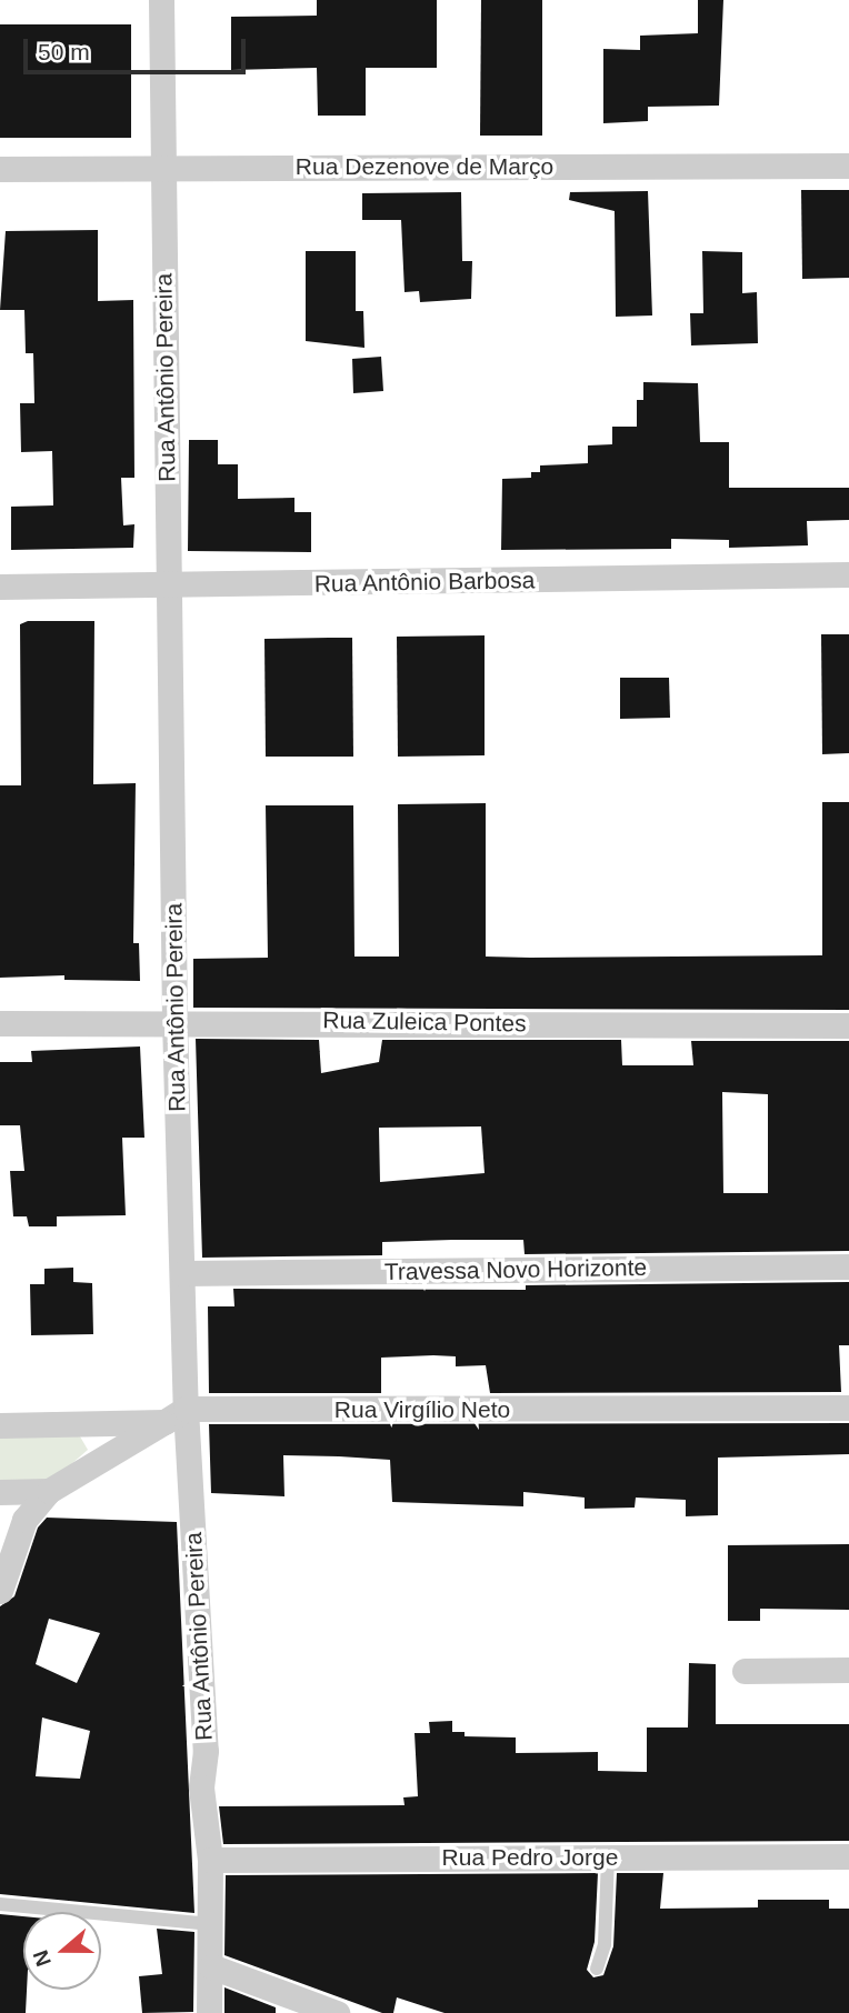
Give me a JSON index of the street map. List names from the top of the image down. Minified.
{"streets":{"street":["Rua Dezenove de Março","Rua Antônio Pereira","Rua Antônio Barbosa","Rua Zuleica Pontes","Travessa Novo Horizonte","Rua Virgílio Neto","Rua Pedro Jorge"]},"crossings":[["Rua Dezenove de Março","Rua Antônio Pereira"],["Rua Antônio Pereira","Rua Antônio Barbosa"],["Rua Antônio Pereira","Rua Zuleica Pontes"],["Rua Antônio Pereira","Travessa Novo Horizonte"],["Rua Antônio Pereira","Rua Virgílio Neto"],["Rua Antônio Pereira","Rua Pedro Jorge"]],"scale_bar":"50 m","north":"left"}
